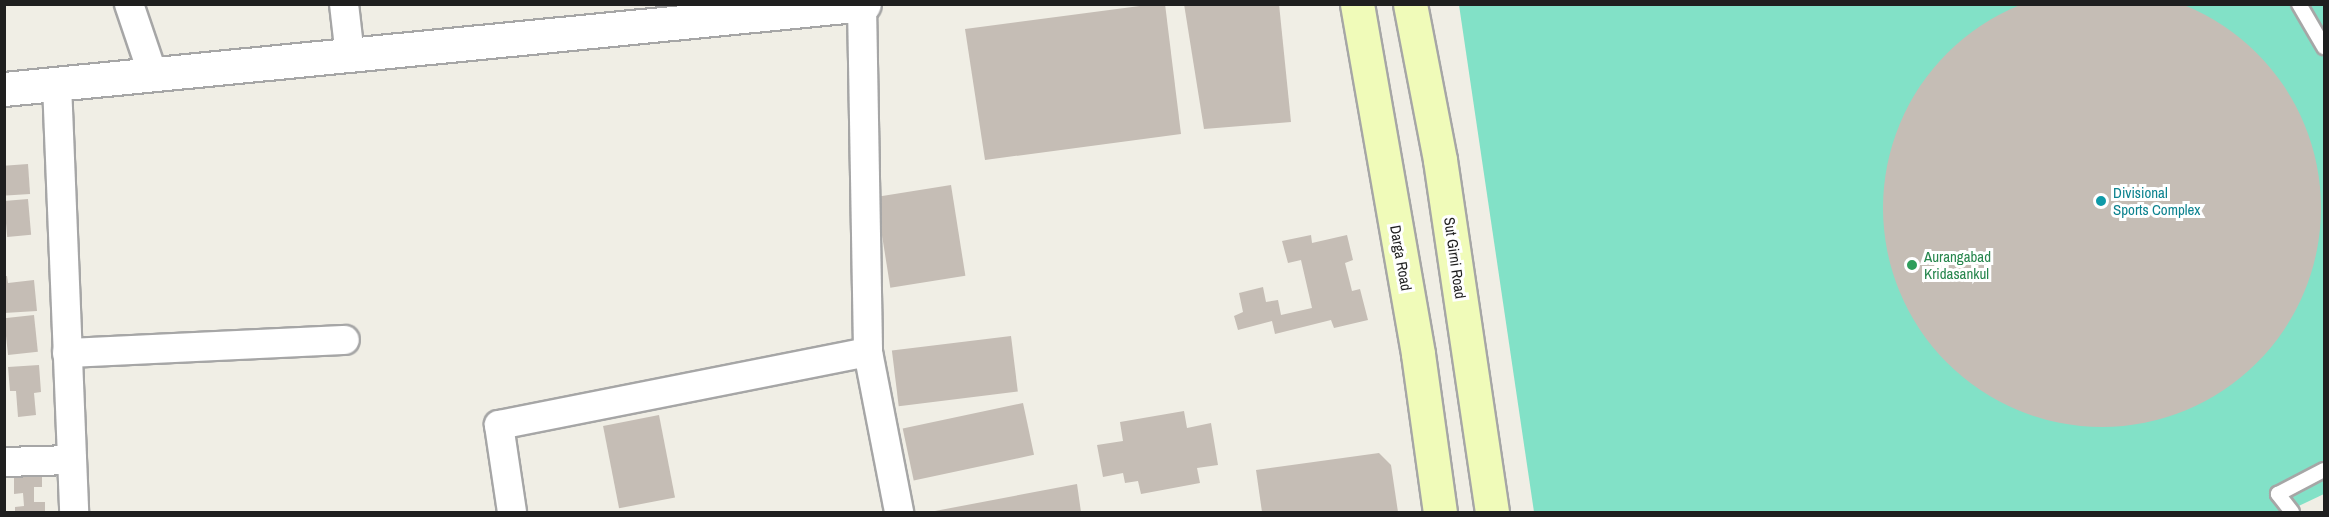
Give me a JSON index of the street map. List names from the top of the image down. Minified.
{"streets":{"main road":["Darga Road","Sut Girni Road"]},"places":["Divisional Sports Complex","Aurangabad Kridasankul"]}
